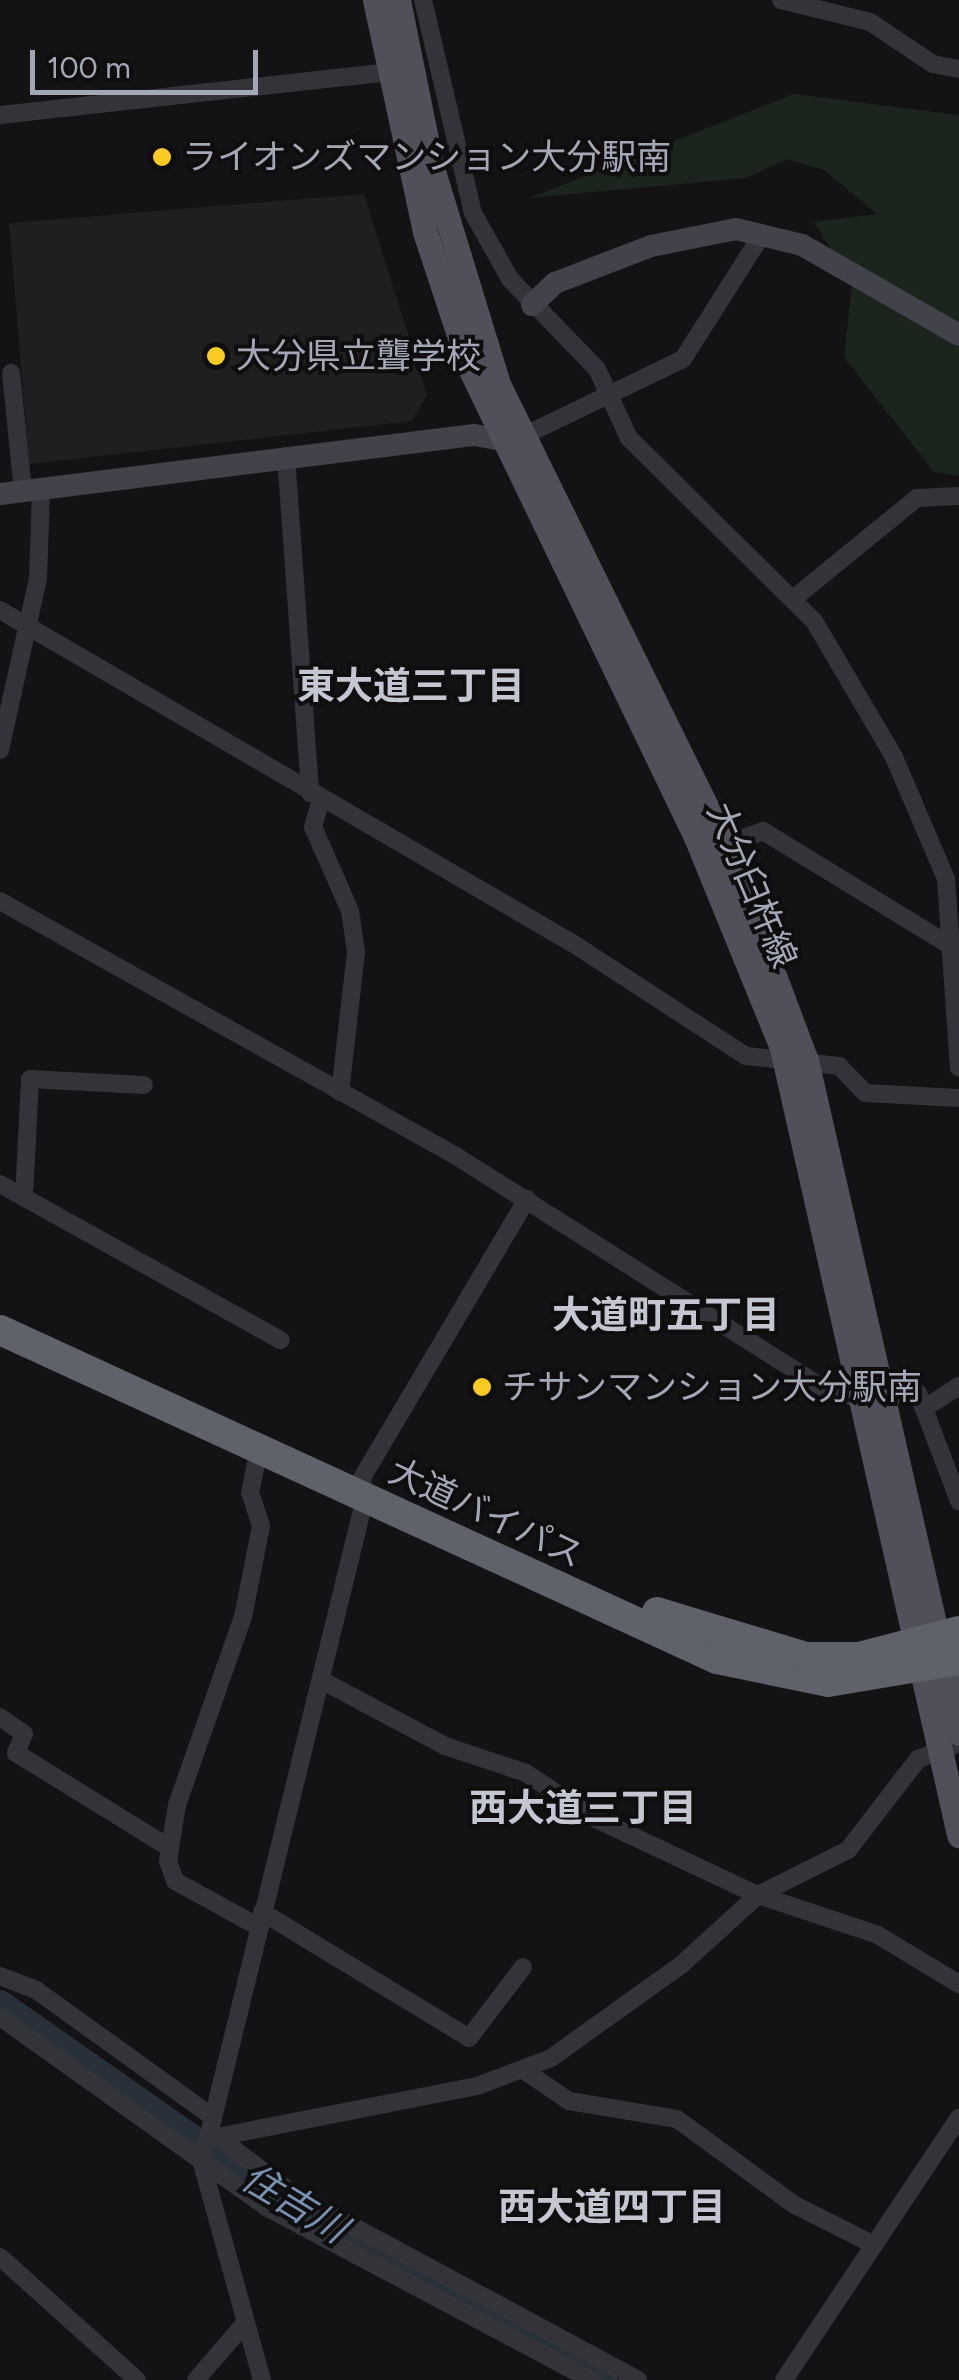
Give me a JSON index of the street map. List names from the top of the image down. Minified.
{"streets":{"highway":["大道バイパス"],"main road":["大分臼杵線"]},"crossings":[["大分臼杵線","大道バイパス"]],"districts":["東大道三丁目","大道町五丁目","西大道三丁目","西大道四丁目"],"water":["住吉川"],"places":["ライオンズマンション大分駅南","大分県立聾学校","チサンマンション大分駅南"],"scale_bar":"100 m"}
